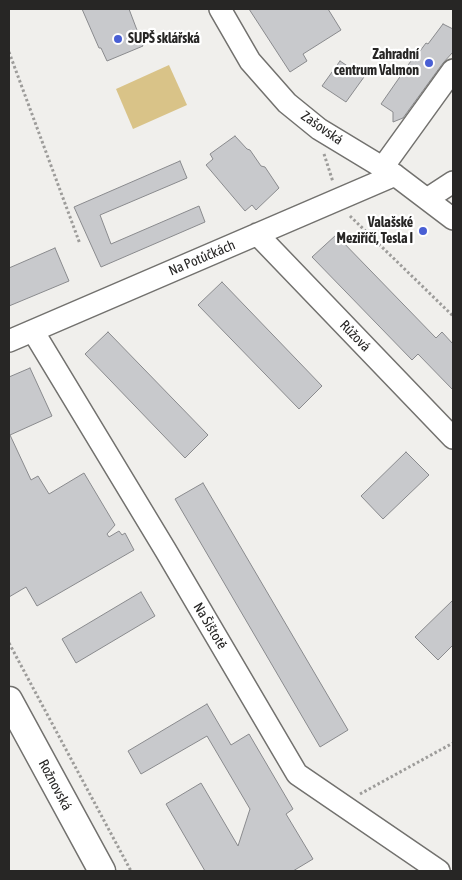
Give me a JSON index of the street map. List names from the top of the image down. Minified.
{"streets":{"main road":["Rožnovská"],"street":["Zašovská","Na Potůčkách","Růžová","Na Šištotě"]},"crossings":[["Zašovská","Na Potůčkách"],["Na Potůčkách","Růžová"],["Na Potůčkách","Na Šištotě"]],"places":["SUPŠ sklářská","Zahradní centrum Valmon","Valašské Meziříčí, Tesla I"]}
